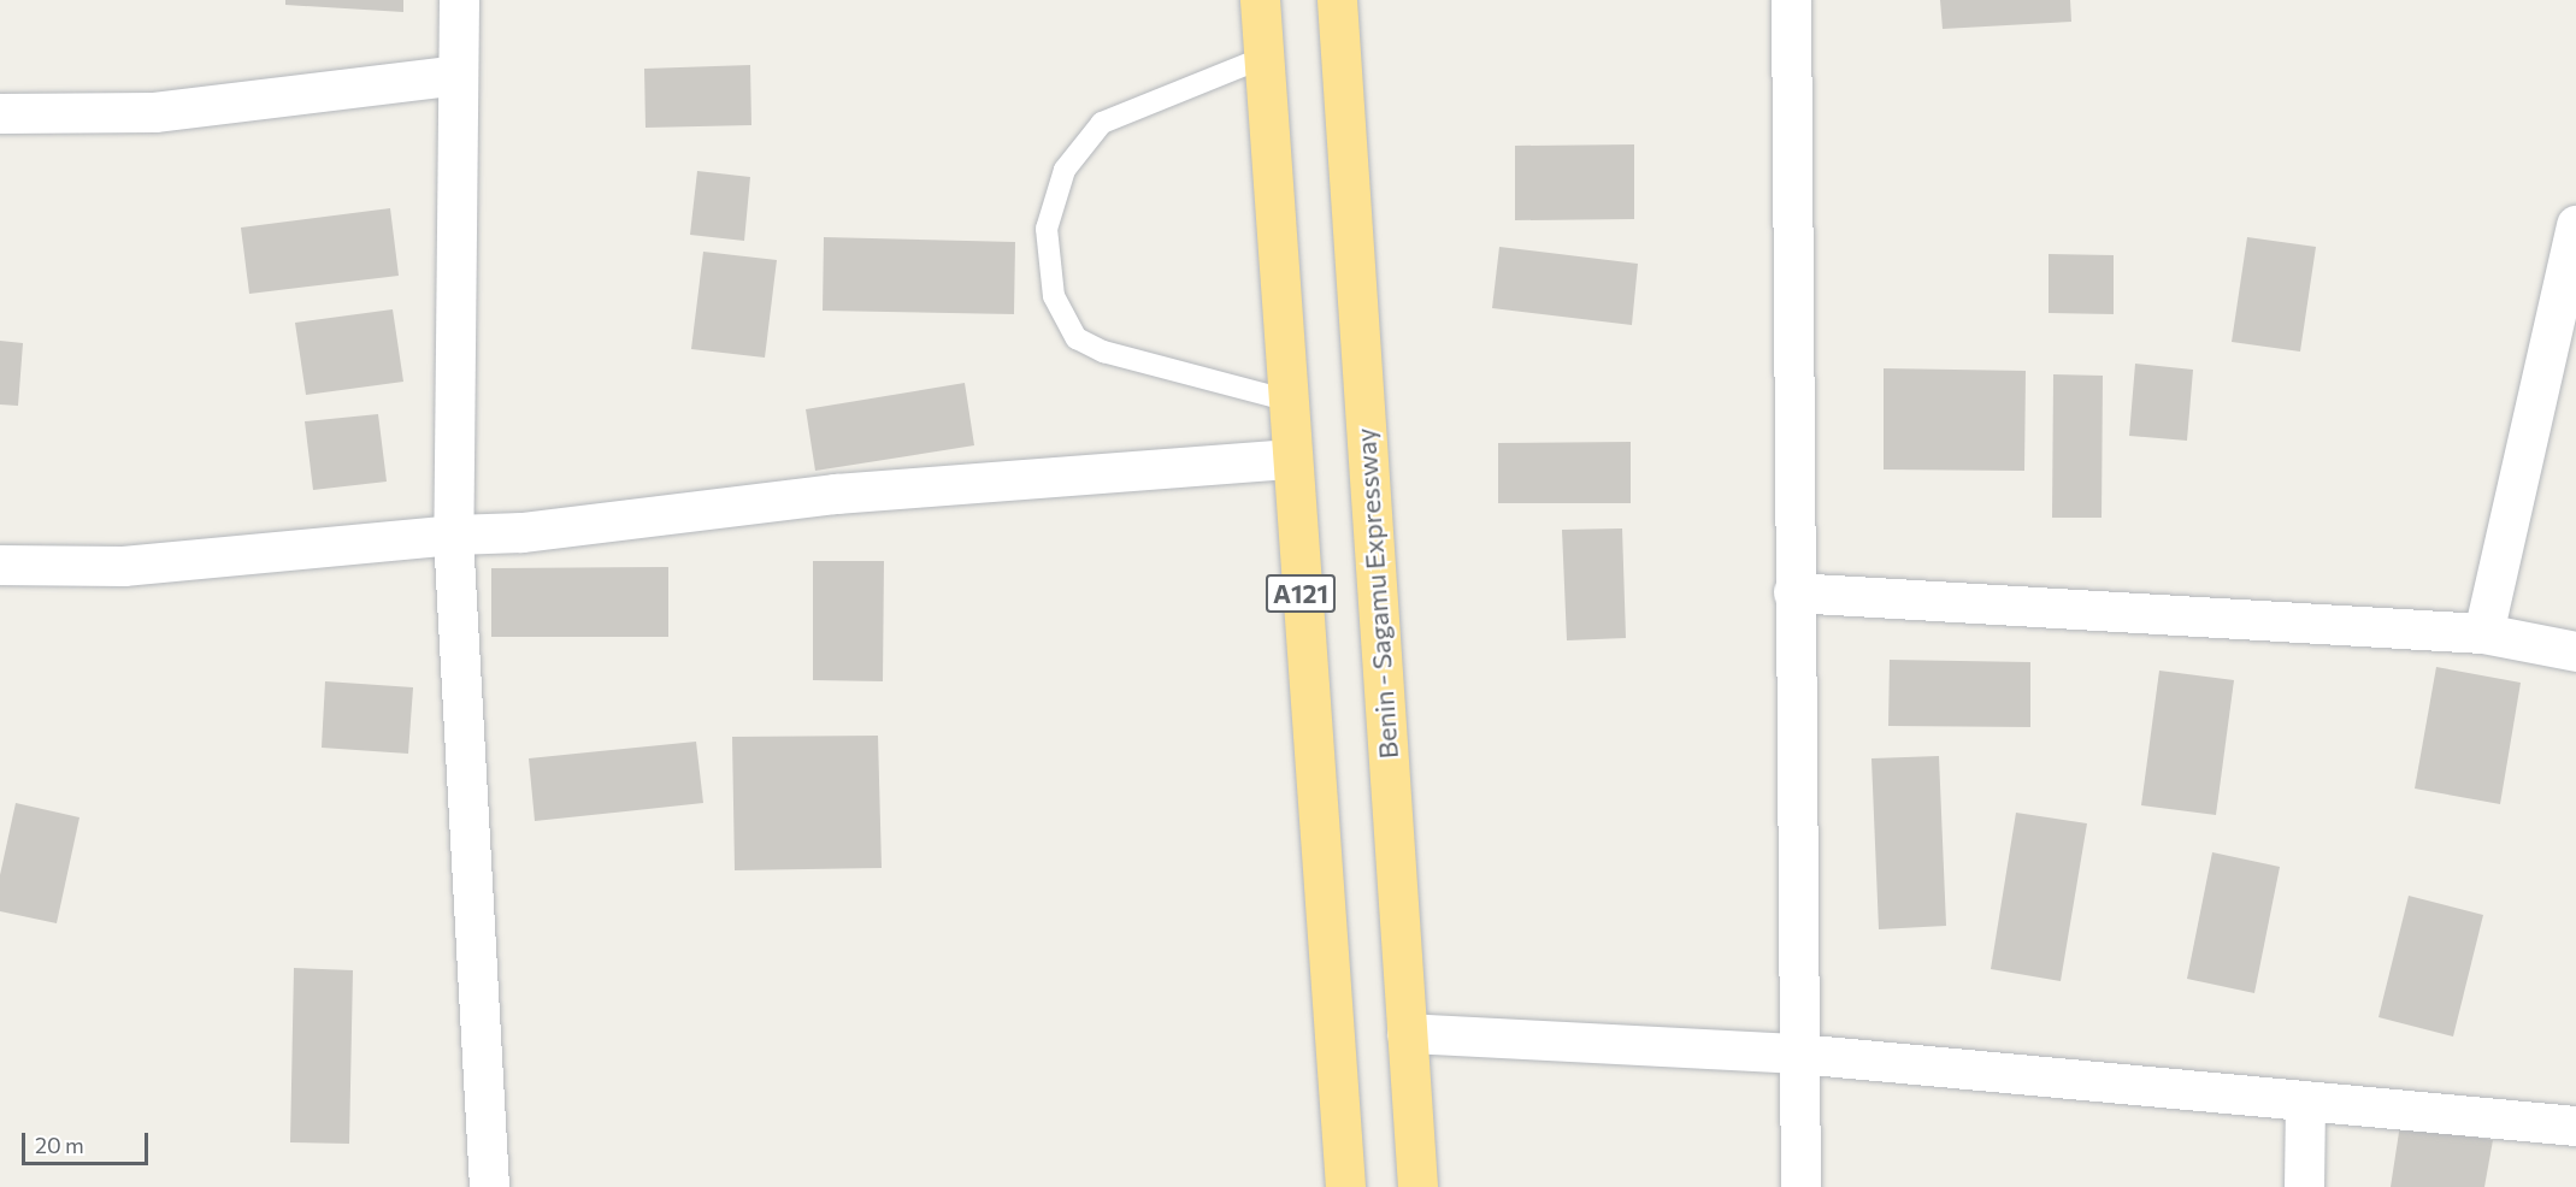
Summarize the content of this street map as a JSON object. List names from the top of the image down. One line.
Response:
{"streets":{"highway":["A121","Benin - Sagamu Expressway"]},"scale_bar":"20 m"}
